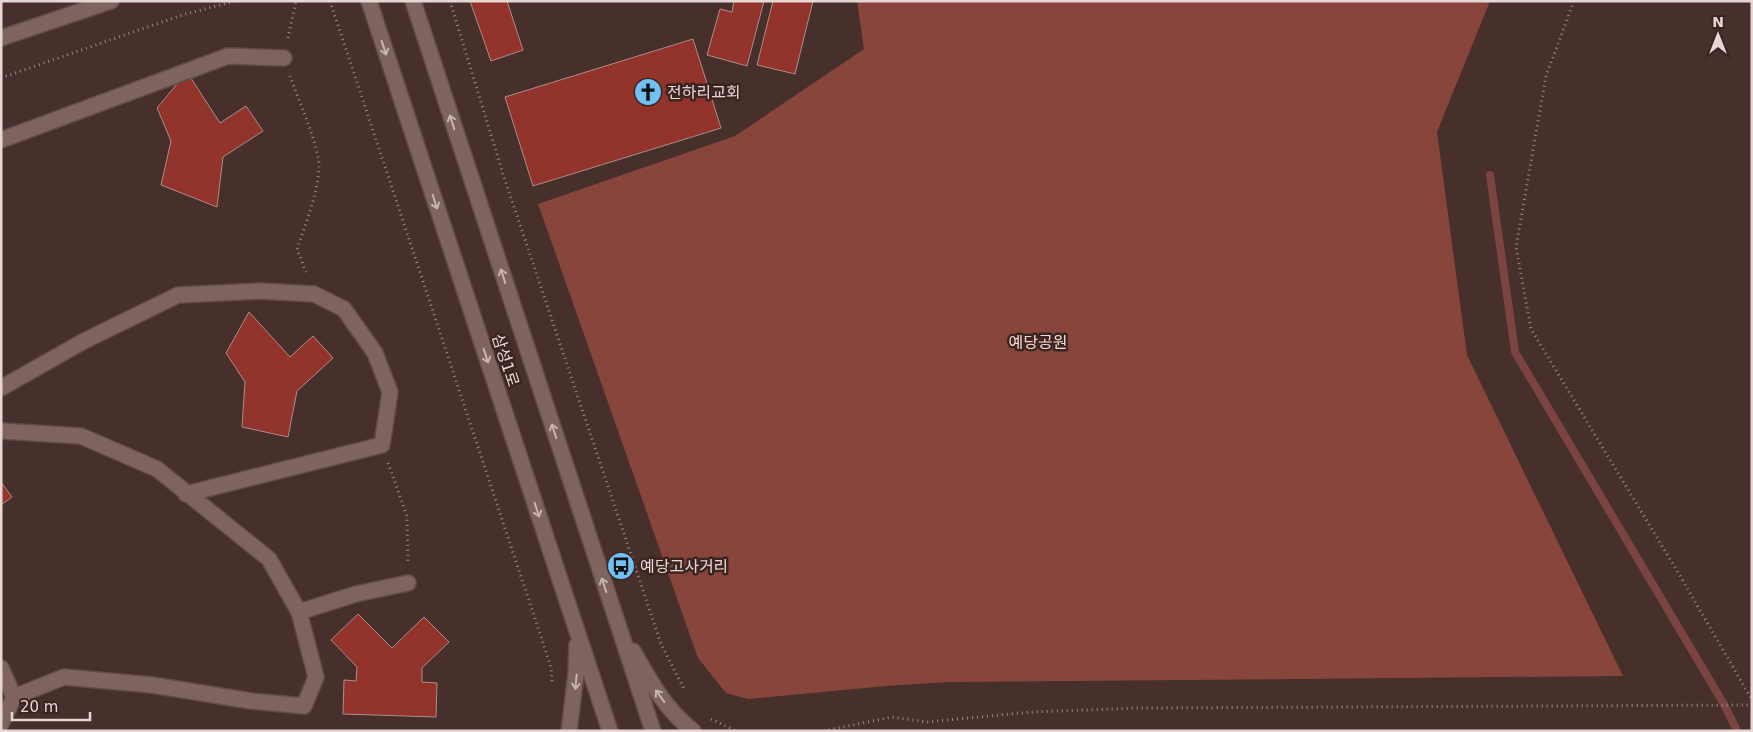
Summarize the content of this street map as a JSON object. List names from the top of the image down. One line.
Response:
{"streets":{"street":["삼성1로"]},"parks":["예당공원"],"places":{"church":["전하리교회"],"bus stop":["예당고사거리"]},"scale_bar":"20 m","north":"top"}
